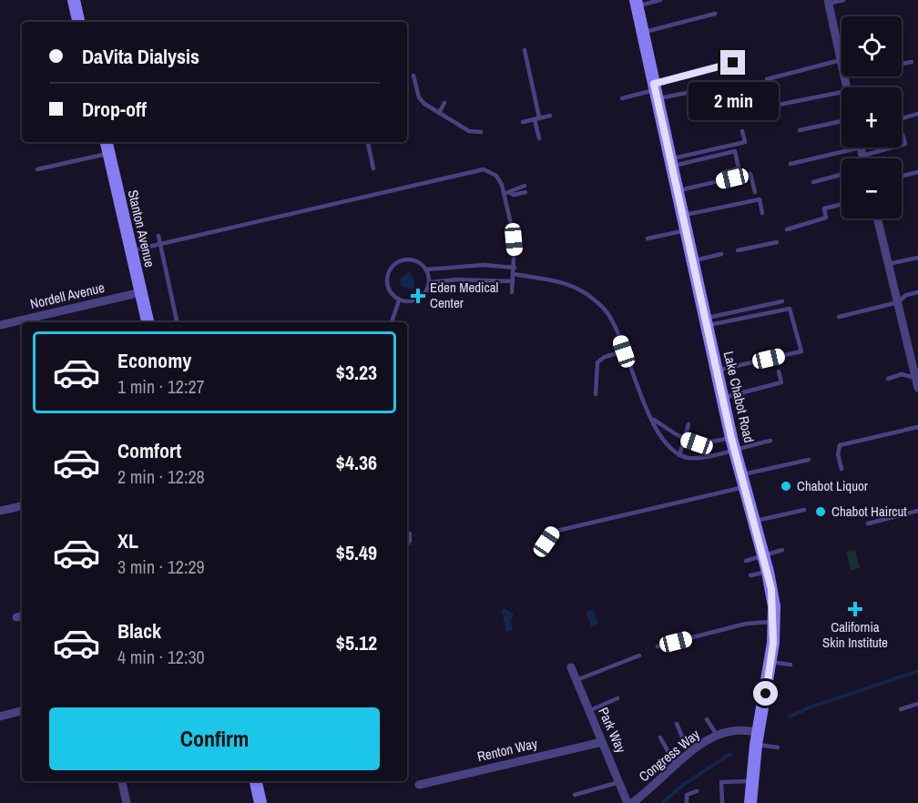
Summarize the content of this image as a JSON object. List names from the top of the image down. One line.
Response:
{"streets":{"main road":["Stanton Avenue","Lake Chabot Road"],"street":["Nordell Avenue","Park Way","Renton Way","Congress Way"]},"crossings":[["Stanton Avenue","Nordell Avenue"],["Lake Chabot Road","Congress Way"],["Park Way","Renton Way"]],"places":{"health":["Eden Medical Center","California Skin Institute"],"other":["Chabot Liquor","Chabot Haircut"]},"page":{"map_buttons":["+","−"],"banner":["DaVita Dialysis","Drop-off"],"bubble":"2 min","list":[{"name":"Economy","note":"1 min · 12:27","value":"$3.23"},{"name":"Comfort","note":"2 min · 12:28","value":"$4.36"},{"name":"XL","note":"3 min · 12:29","value":"$5.49"},{"name":"Black","note":"4 min · 12:30","value":"$5.12"}],"buttons":"Confirm"}}
